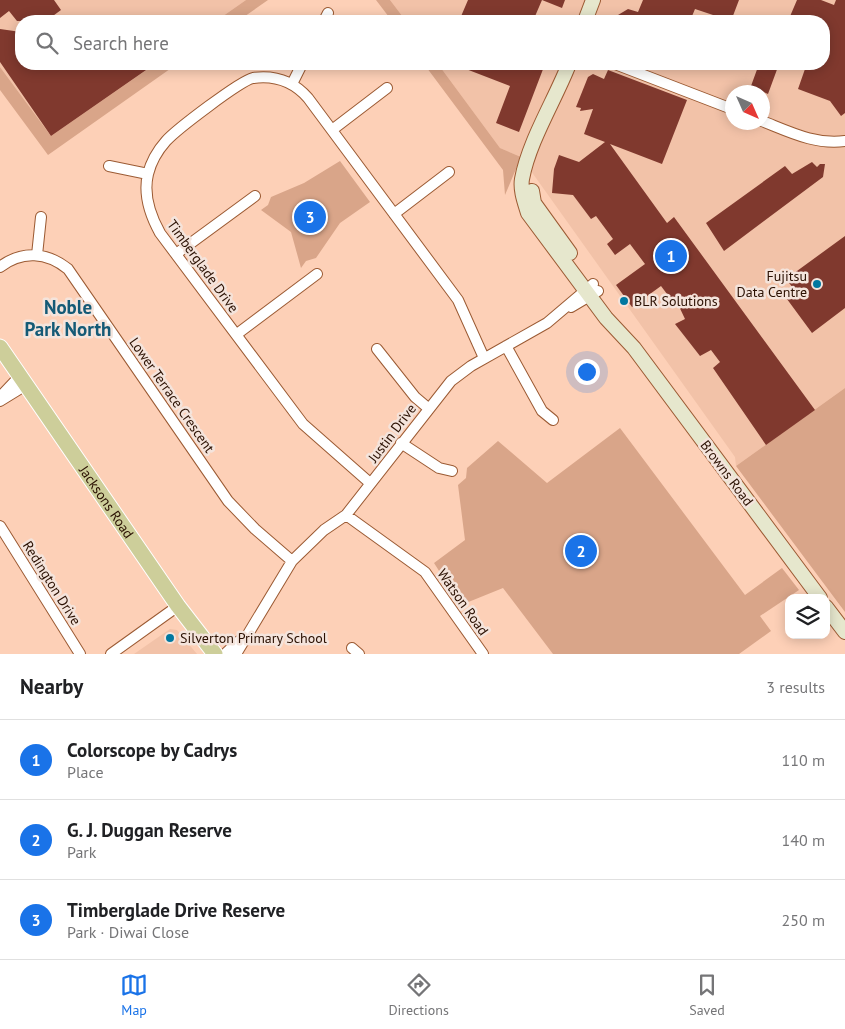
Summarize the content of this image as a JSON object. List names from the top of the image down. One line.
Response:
{"streets":{"main road":["Jacksons Road"],"street":["Timberglade Drive","Lower Terrace Crescent","Justin Drive","Browns Road","Redington Drive","Watson Road"]},"crossings":[["Timberglade Drive","Justin Drive"],["Lower Terrace Crescent","Justin Drive"],["Justin Drive","Browns Road"],["Justin Drive","Watson Road"]],"districts":["Noble Park North"],"places":["Fujitsu Data Centre","BLR Solutions","Silverton Primary School"],"north":"bottom right","page":{"search":"Search here","pins":["3","1","2"],"heading":["Nearby","3 results"],"list":[{"mark":"1","name":"Colorscope by Cadrys","note":"Place","value":"110 m"},{"mark":"2","name":"G. J. Duggan Reserve","note":"Park","value":"140 m"},{"mark":"3","name":"Timberglade Drive Reserve","note":"Park · Diwai Close","value":"250 m"}],"nav":["Map","Directions","Saved"]}}
